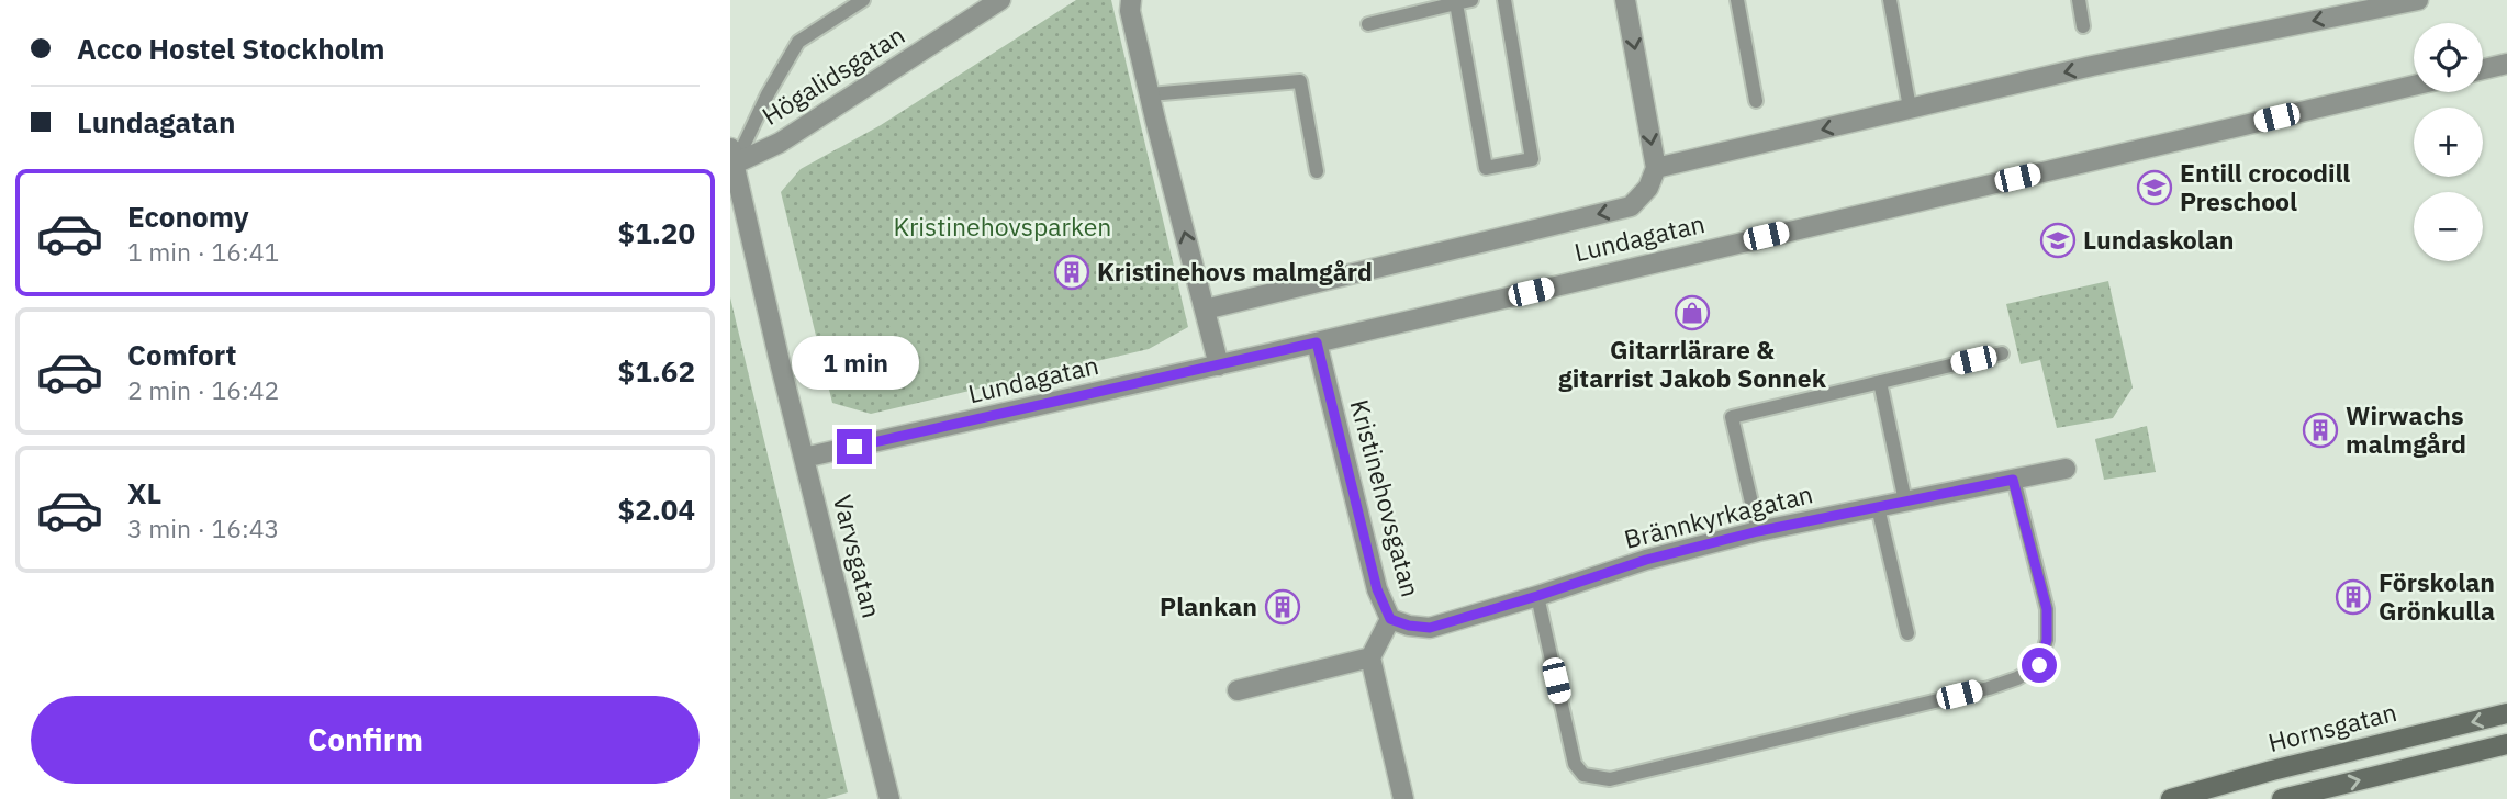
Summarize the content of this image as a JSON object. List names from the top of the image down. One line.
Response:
{"streets":{"main road":["Hornsgatan"],"street":["Högalidsgatan","Lundagatan","Kristinehovsgatan","Brännkyrkagatan","Varvsgatan"]},"crossings":[["Högalidsgatan","Varvsgatan"],["Lundagatan","Kristinehovsgatan"],["Lundagatan","Varvsgatan"],["Kristinehovsgatan","Brännkyrkagatan"]],"parks":["Kristinehovsparken"],"places":{"school or university":["Entill crocodill Preschool","Lundaskolan"],"building":["Kristinehovs malmgård","Wirwachs malmgård","Förskolan Grönkulla","Plankan"],"shop":["Gitarrlärare & gitarrist Jakob Sonnek"]},"page":{"banner":["Acco Hostel Stockholm","Lundagatan"],"map_buttons":["+","−"],"list":[{"name":"Economy","note":"1 min · 16:41","value":"$1.20"},{"name":"Comfort","note":"2 min · 16:42","value":"$1.62"},{"name":"XL","note":"3 min · 16:43","value":"$2.04"}],"bubble":"1 min","buttons":"Confirm"}}
